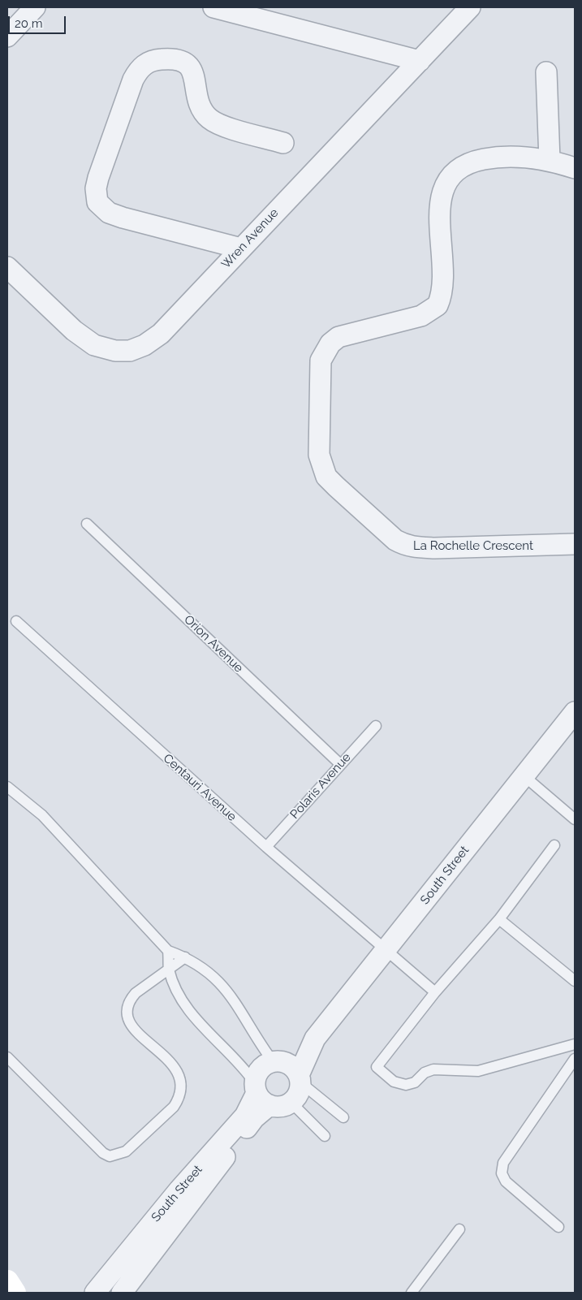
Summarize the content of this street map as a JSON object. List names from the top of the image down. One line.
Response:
{"streets":{"street":["Wren Avenue","La Rochelle Crescent","South Street"],"lane":["Orion Avenue","Polaris Avenue","Centauri Avenue"]},"crossings":[["Orion Avenue","Polaris Avenue"],["Polaris Avenue","Centauri Avenue"],["Centauri Avenue","South Street"]],"scale_bar":"20 m"}
